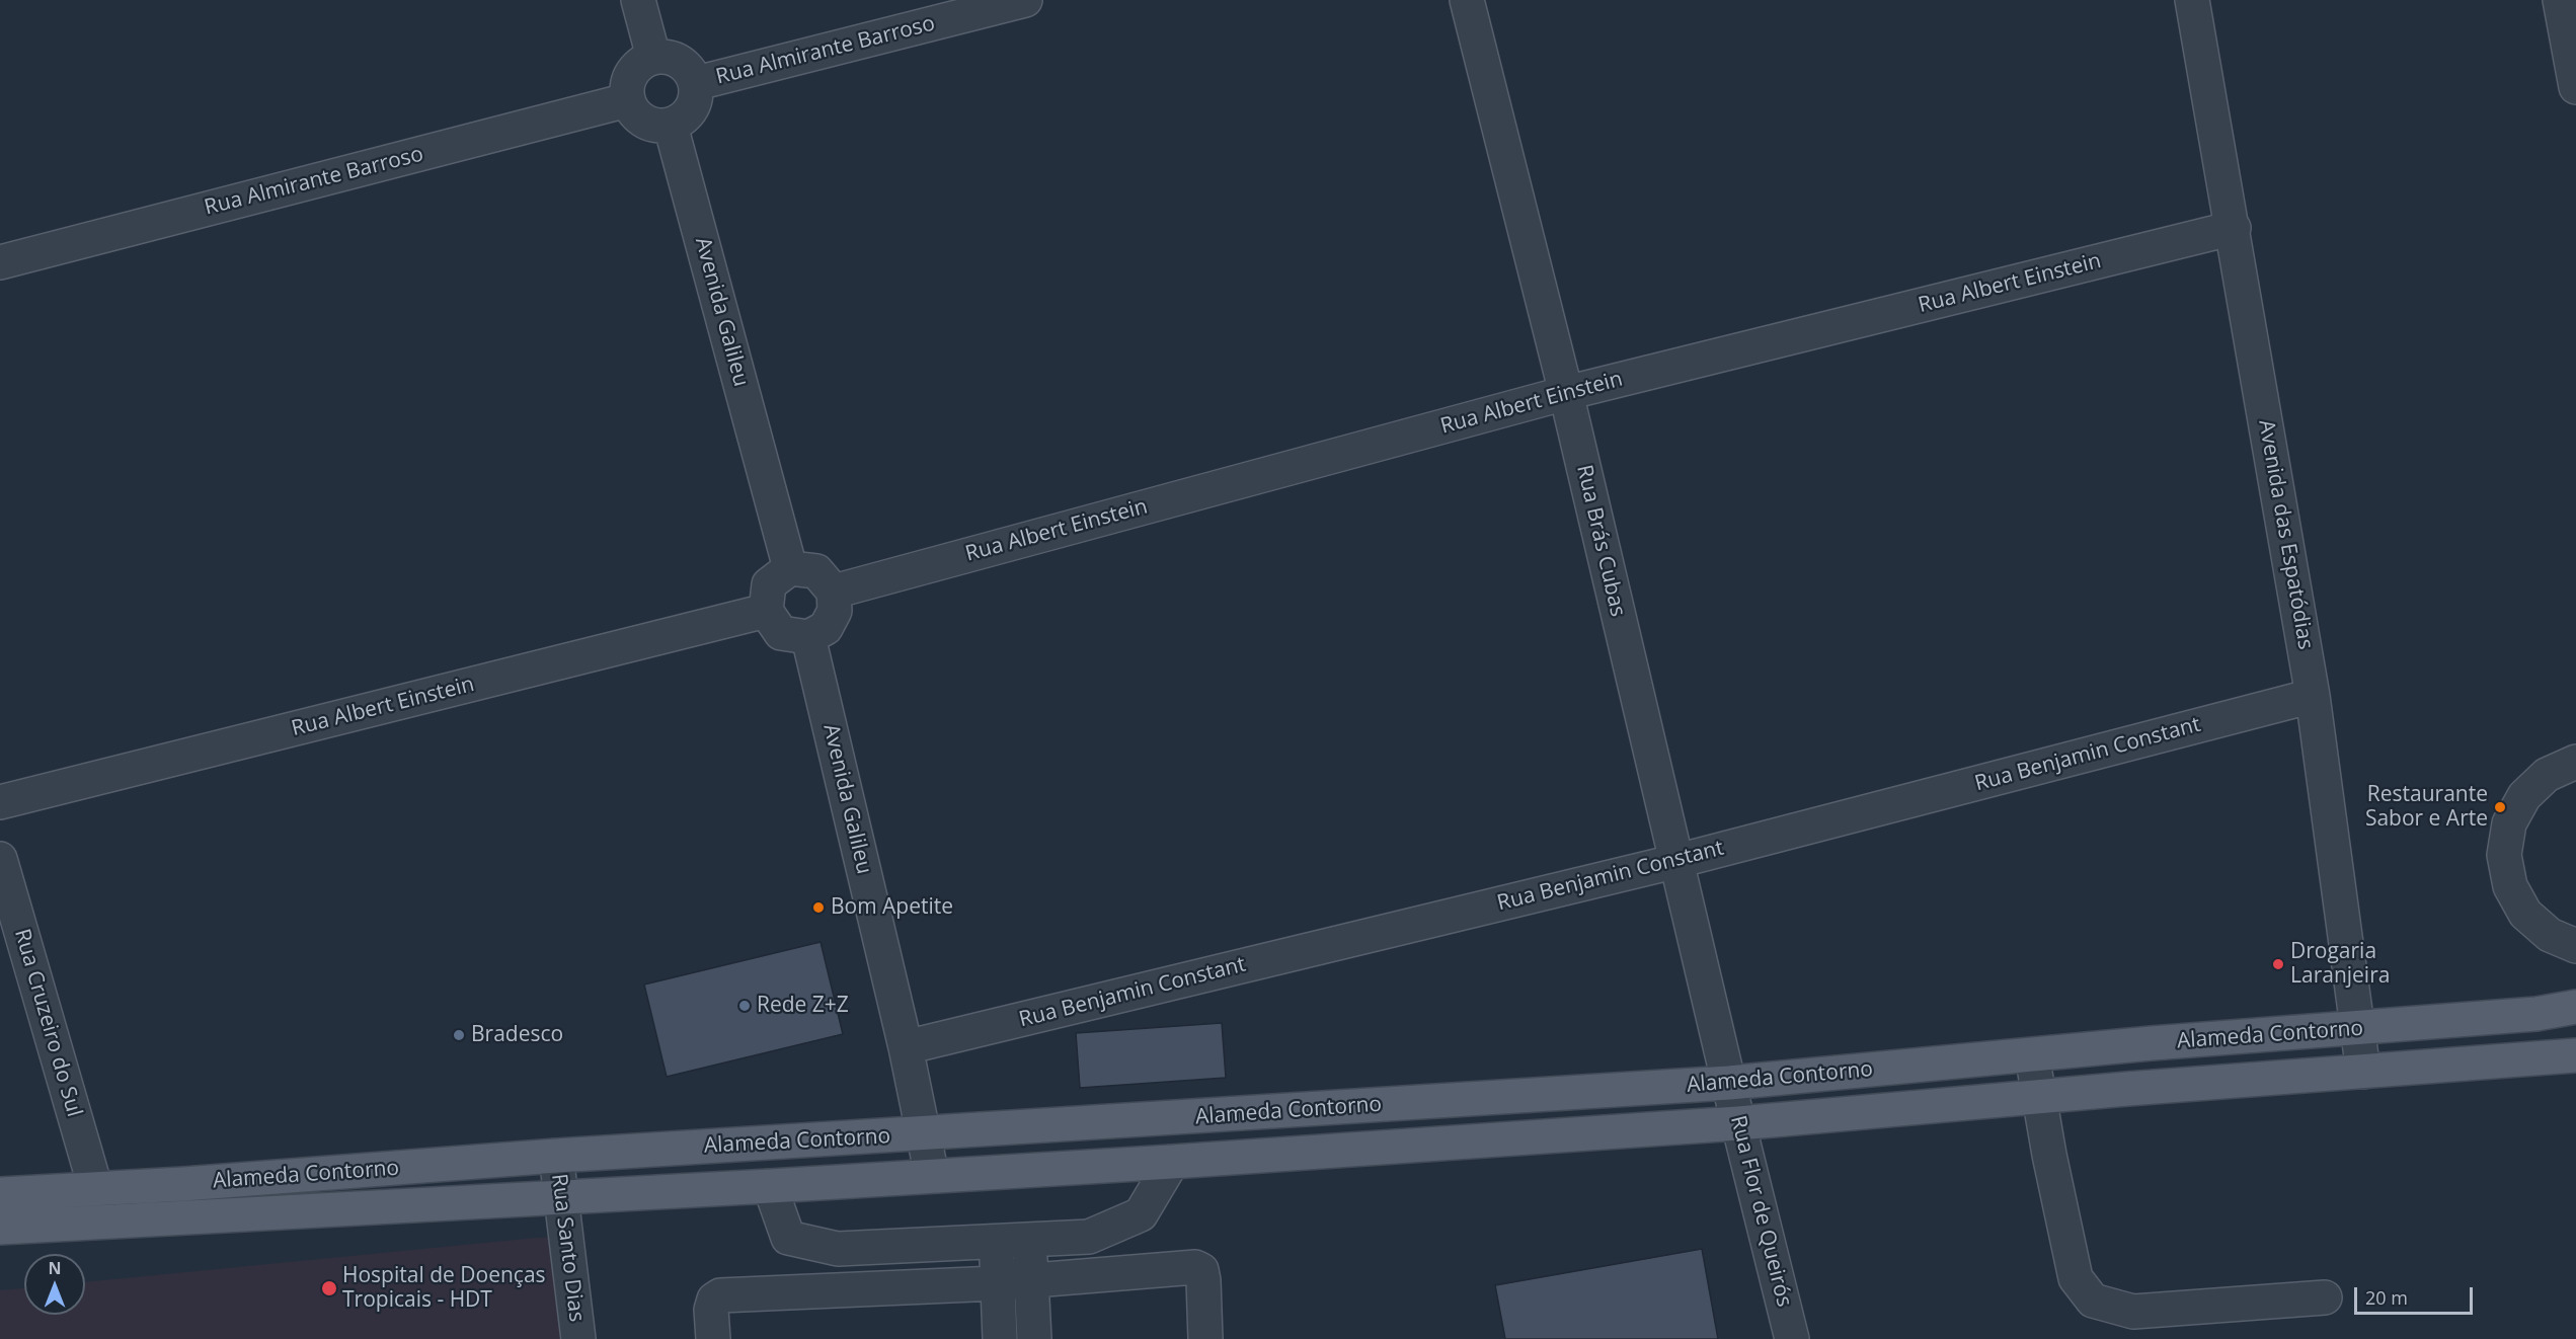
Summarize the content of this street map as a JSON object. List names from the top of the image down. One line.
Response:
{"streets":{"main road":["Alameda Contorno"],"street":["Rua Almirante Barroso","Rua Albert Einstein","Avenida Galileu","Avenida das Espatódias","Rua Brás Cubas","Rua Benjamin Constant","Rua Cruzeiro do Sul","Rua Flor de Queirós","Rua Santo Dias"]},"crossings":[["Rua Almirante Barroso","Avenida Galileu"],["Rua Albert Einstein","Avenida Galileu"],["Rua Albert Einstein","Avenida das Espatódias"],["Rua Albert Einstein","Rua Brás Cubas"],["Avenida Galileu","Rua Benjamin Constant"],["Avenida Galileu","Alameda Contorno"],["Avenida das Espatódias","Rua Benjamin Constant"],["Avenida das Espatódias","Alameda Contorno"],["Rua Brás Cubas","Rua Benjamin Constant"],["Rua Brás Cubas","Alameda Contorno"],["Rua Brás Cubas","Rua Flor de Queirós"],["Rua Cruzeiro do Sul","Alameda Contorno"],["Alameda Contorno","Rua Flor de Queirós"],["Alameda Contorno","Rua Santo Dias"]],"places":["Restaurante Sabor e Arte","Bom Apetite","Drogaria Laranjeira","Rede Z+Z","Bradesco","Hospital de Doenças Tropicais - HDT"],"scale_bar":"20 m","north":"top"}
